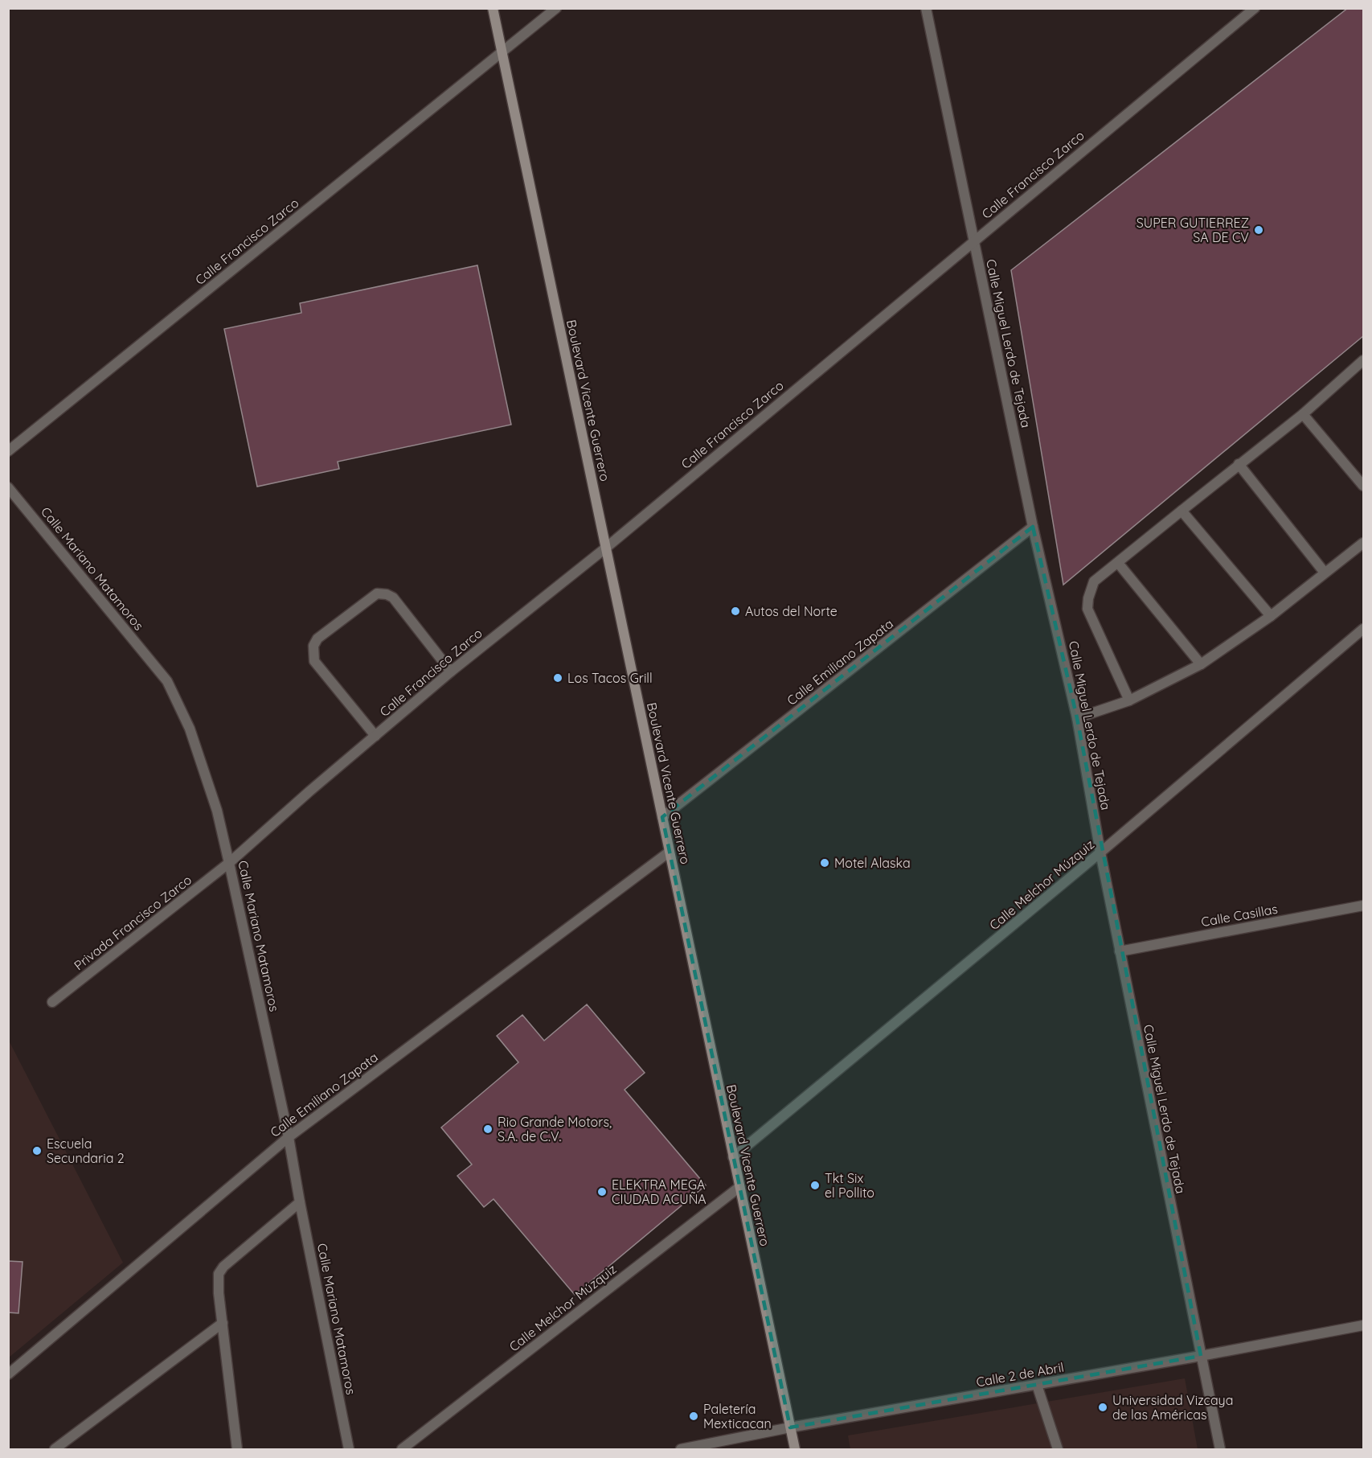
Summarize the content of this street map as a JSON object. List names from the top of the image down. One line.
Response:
{"streets":{"main road":["Boulevard Vicente Guerrero"],"street":["Calle Francisco Zarco","Calle Miguel Lerdo de Tejada","Calle Mariano Matamoros","Calle Emiliano Zapata","Calle Melchor Múzquiz","Calle Casillas","Privada Francisco Zarco","Calle 2 de Abril"]},"crossings":[["Calle Francisco Zarco","Calle Miguel Lerdo de Tejada"],["Calle Francisco Zarco","Boulevard Vicente Guerrero"],["Calle Francisco Zarco","Calle Mariano Matamoros"],["Calle Francisco Zarco","Privada Francisco Zarco"],["Calle Miguel Lerdo de Tejada","Calle Emiliano Zapata"],["Calle Miguel Lerdo de Tejada","Calle Melchor Múzquiz"],["Calle Miguel Lerdo de Tejada","Calle Casillas"],["Calle Miguel Lerdo de Tejada","Calle 2 de Abril"],["Boulevard Vicente Guerrero","Calle Emiliano Zapata"],["Boulevard Vicente Guerrero","Calle Melchor Múzquiz"],["Boulevard Vicente Guerrero","Calle 2 de Abril"],["Calle Mariano Matamoros","Calle Emiliano Zapata"],["Calle Mariano Matamoros","Privada Francisco Zarco"]],"places":["SUPER GUTIERREZ SA DE CV","Autos del Norte","Los Tacos Grill","Motel Alaska","Rio Grande Motors, S.A. de C.V.","Escuela Secundaria 2","Tkt Six el Pollito","ELEKTRA MEGA CIUDAD ACUÑA","Universidad Vizcaya de las Américas","Paletería Mexticacan"]}
